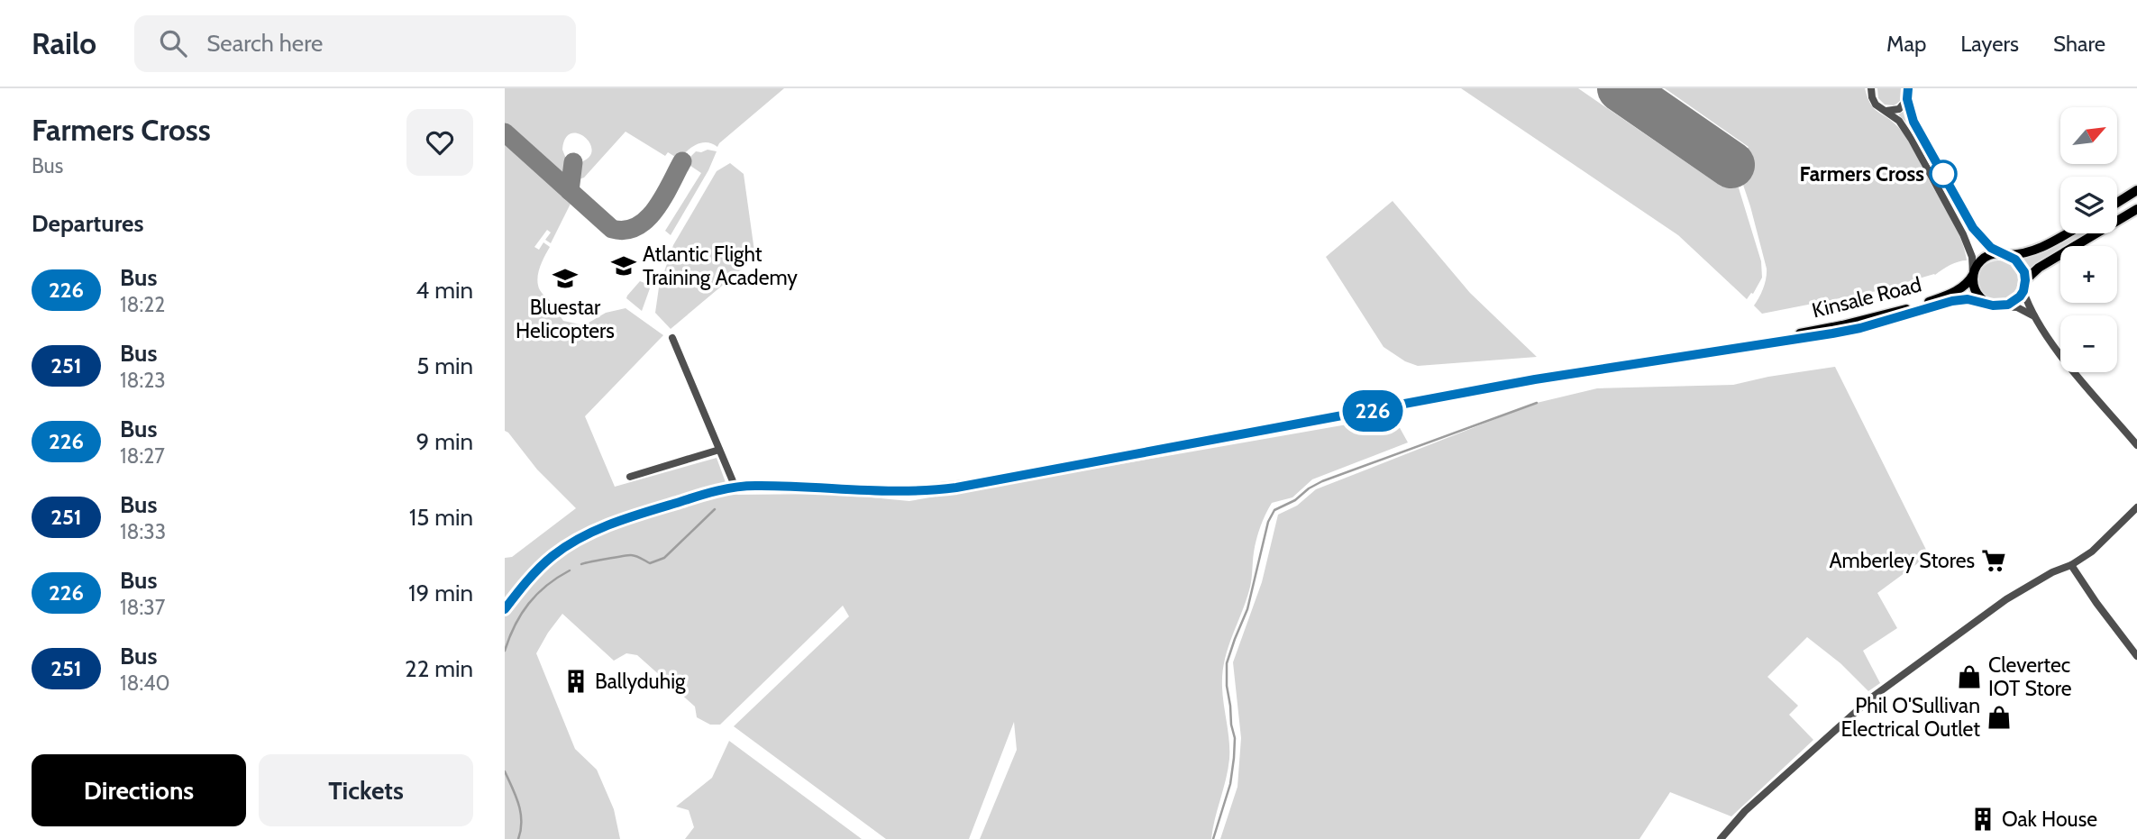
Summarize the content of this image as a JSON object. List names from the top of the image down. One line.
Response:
{"streets":{"main road":["Kinsale Road"]},"places":{"other":["Farmers Cross"],"school or university":["Atlantic Flight Training Academy","Bluestar Helicopters"],"supermarket":["Amberley Stores"],"shop":["Clevertec IOT Store","Phil O'Sullivan Electrical Outlet"],"building":["Ballyduhig","Oak House"]},"lines":["bus line 226"],"north":"top right","page":{"header":"Railo","search":"Search here","nav":["Map","Layers","Share"],"heading":[["Farmers Cross","Bus"],"Departures"],"on_map":"226","map_buttons":["+","−"],"list":[{"mark":"226","name":"Bus","note":"18:22","value":"4 min"},{"mark":"251","name":"Bus","note":"18:23","value":"5 min"},{"mark":"226","name":"Bus","note":"18:27","value":"9 min"},{"mark":"251","name":"Bus","note":"18:33","value":"15 min"},{"mark":"226","name":"Bus","note":"18:37","value":"19 min"},{"mark":"251","name":"Bus","note":"18:40","value":"22 min"}],"buttons":["Directions","Tickets"]}}
